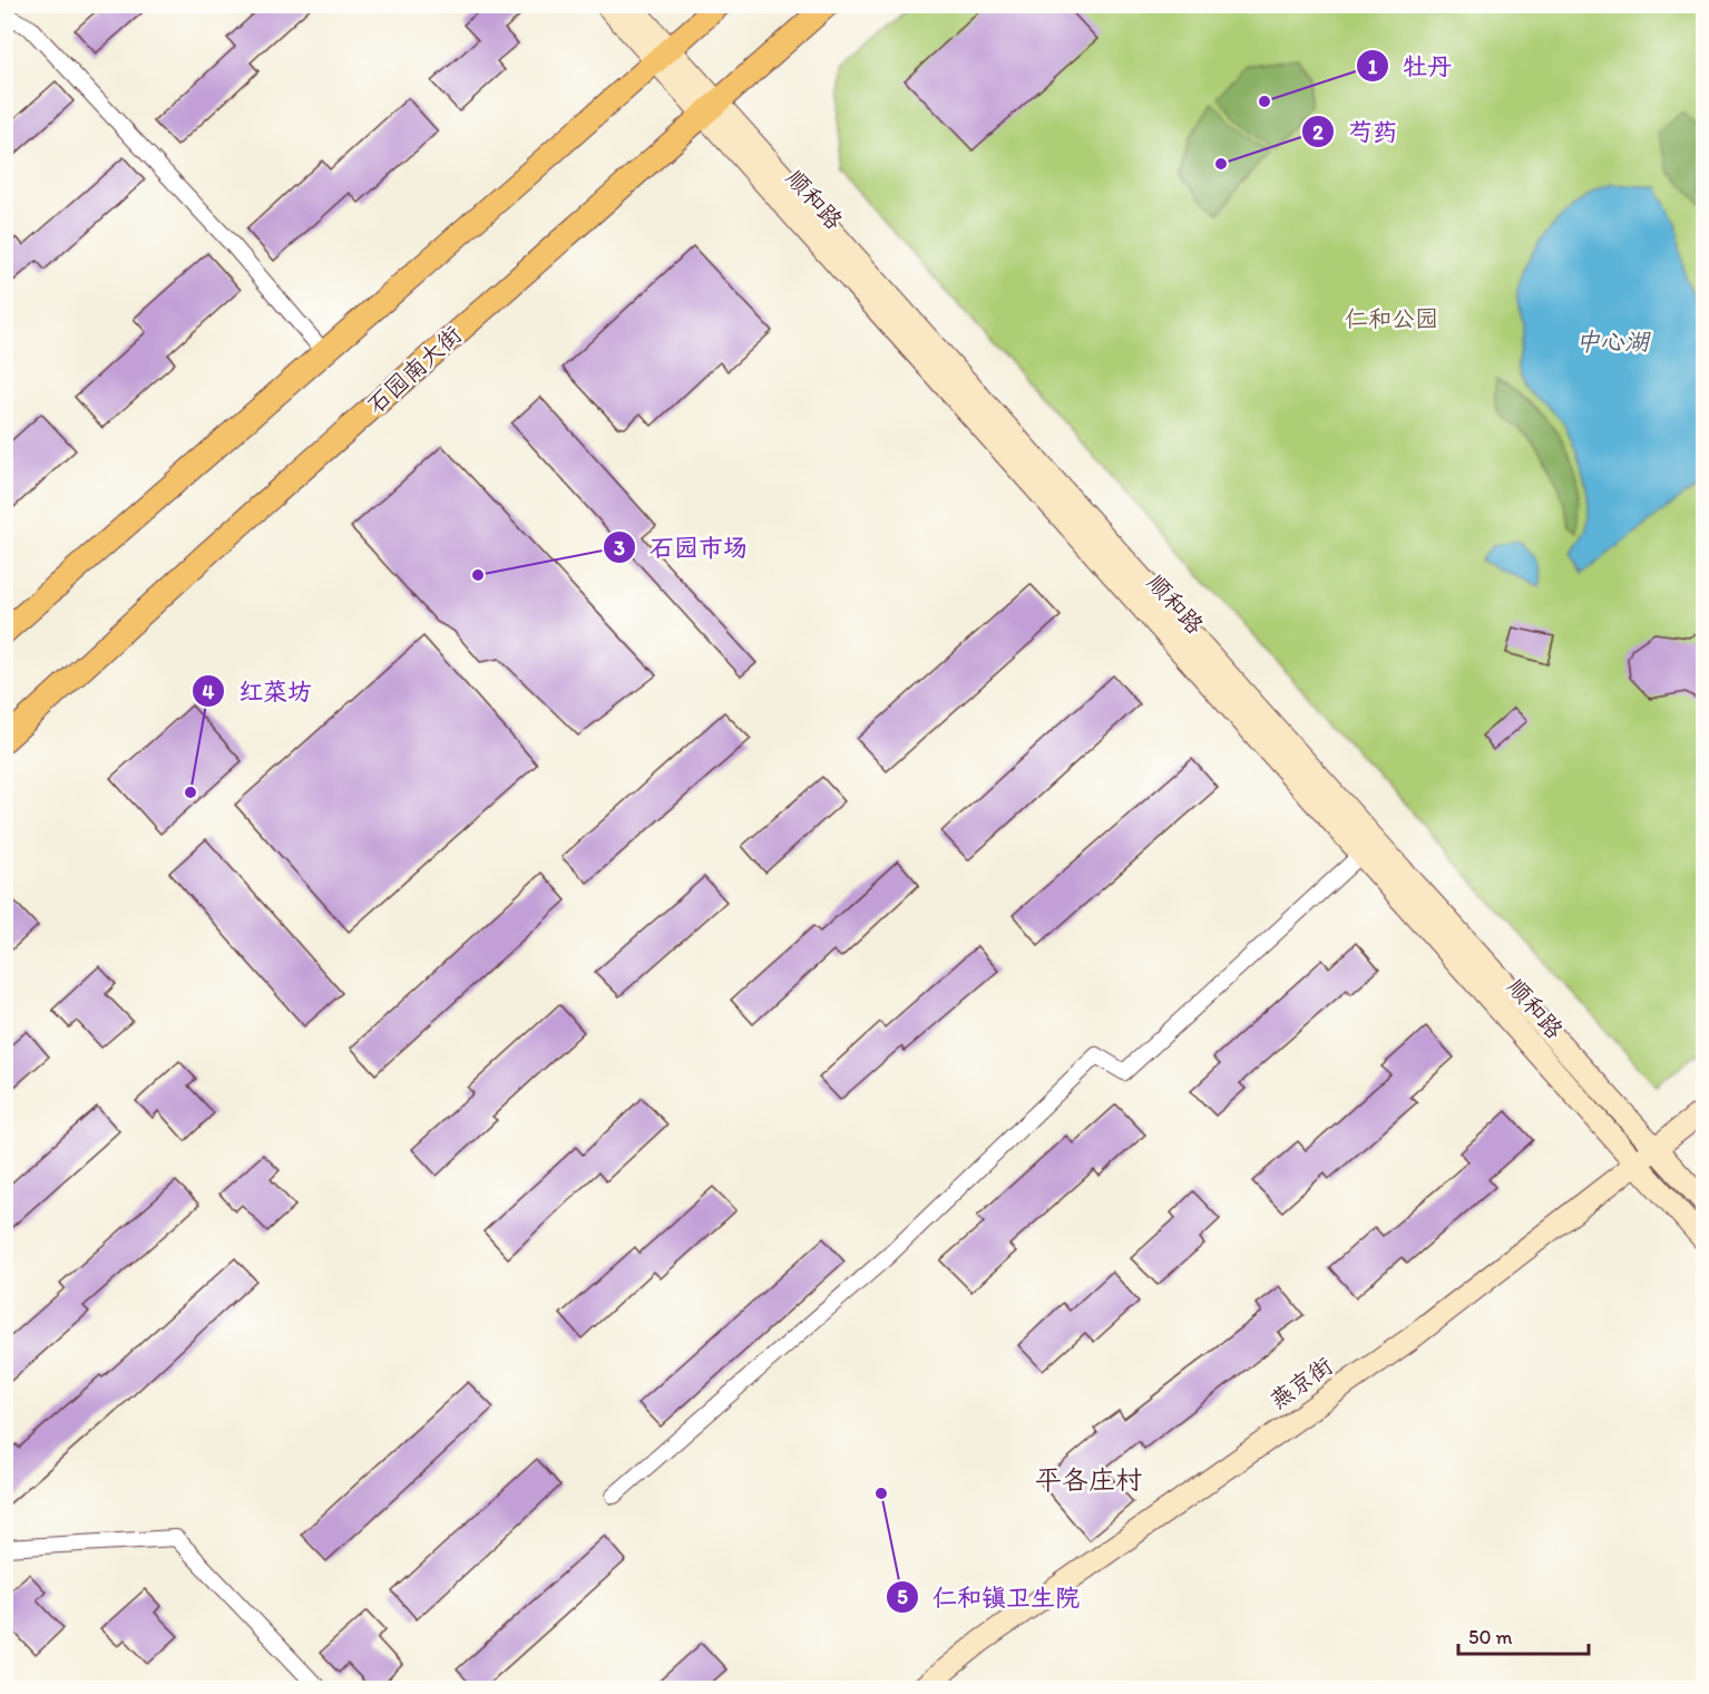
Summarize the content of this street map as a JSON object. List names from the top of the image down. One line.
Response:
{"streets":{"main road":["顺和路","石园南大街","燕京街"]},"crossings":[["顺和路","石园南大街"],["顺和路","燕京街"]],"districts":["平各庄村"],"water":["中心湖"],"parks":["仁和公园"],"places":["牡丹","芍药","石园市场","红菜坊","仁和镇卫生院"],"scale_bar":"50 m"}
